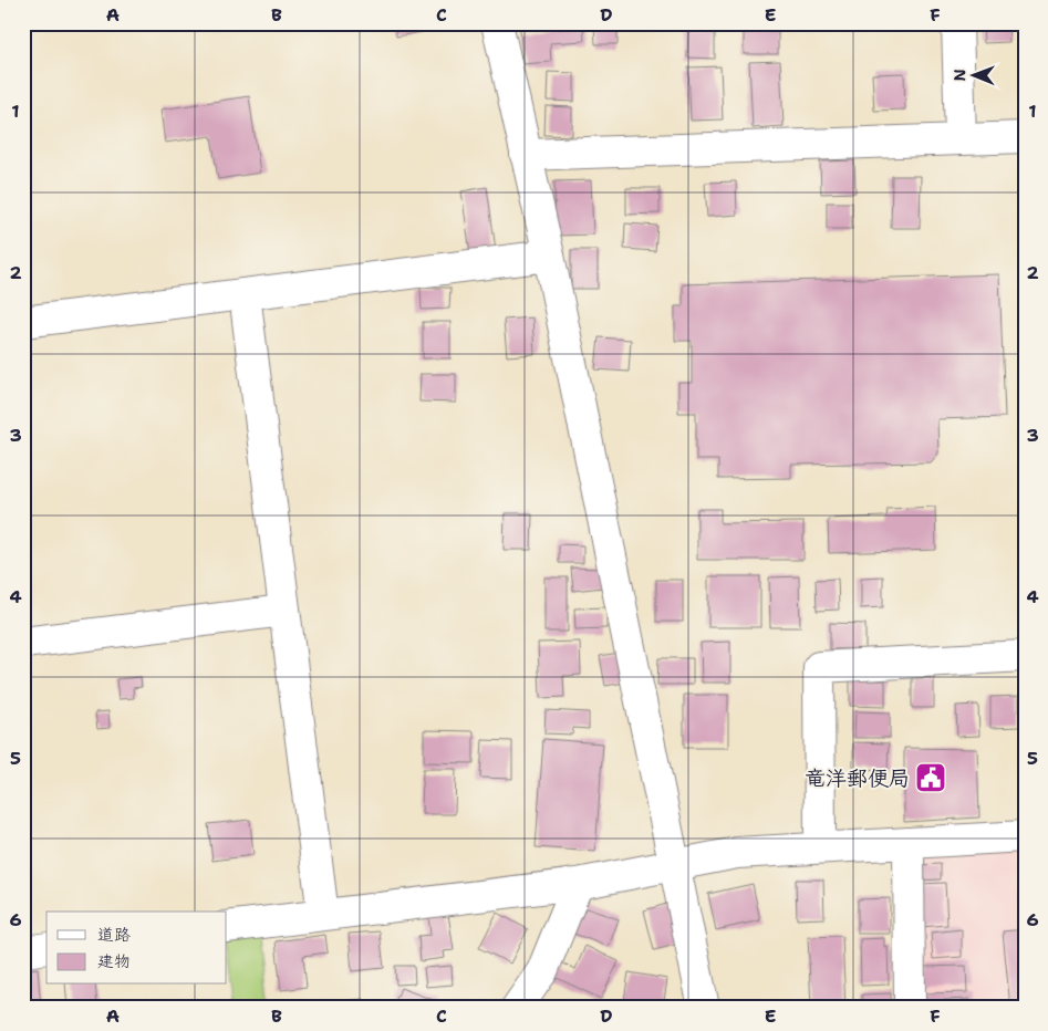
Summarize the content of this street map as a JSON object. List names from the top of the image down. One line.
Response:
{"places":{"public building":["竜洋郵便局"]},"legend":["道路","建物"],"north":"left","grid":{"columns":["A","B","C","D","E","F"],"rows":["1","2","3","4","5","6"]}}
